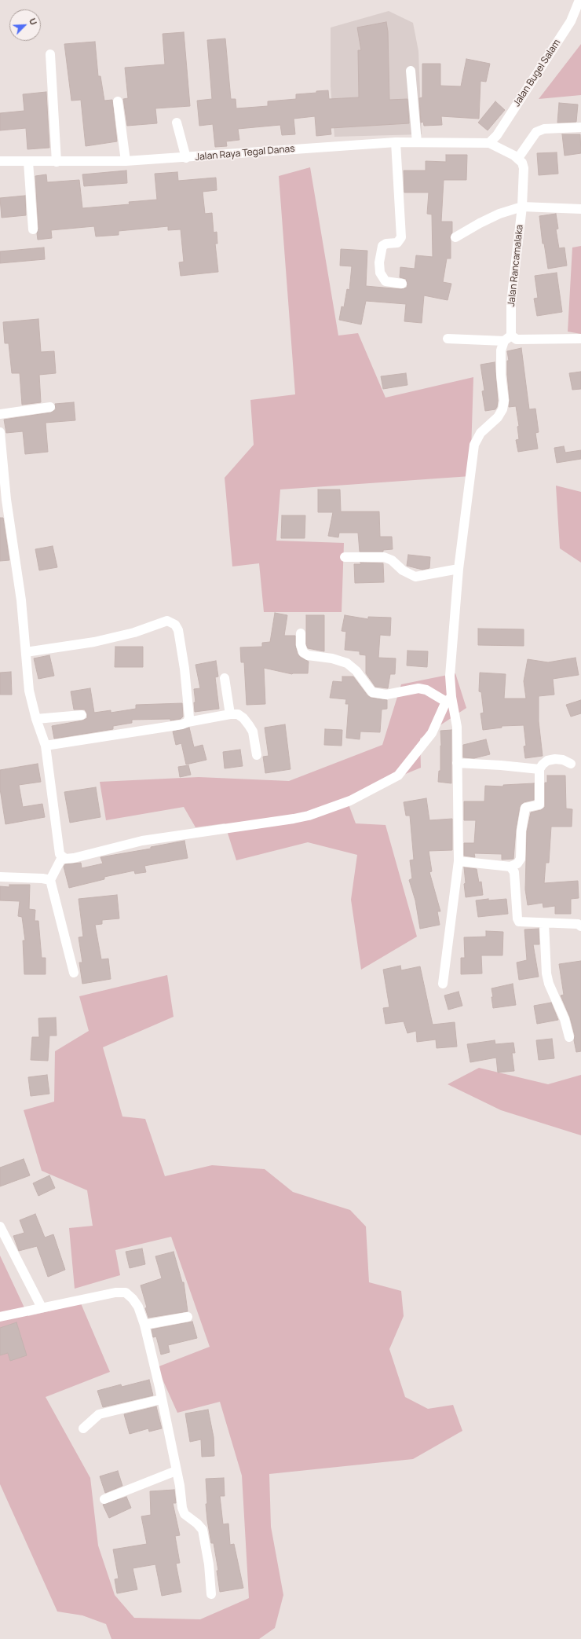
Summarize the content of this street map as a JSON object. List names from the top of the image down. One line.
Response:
{"streets":{"street":["Jalan Bugel Salam","Jalan Raya Tegal Danas","Jalan Rancamalaka"]},"crossings":[["Jalan Bugel Salam","Jalan Raya Tegal Danas"]],"north":"top right"}
